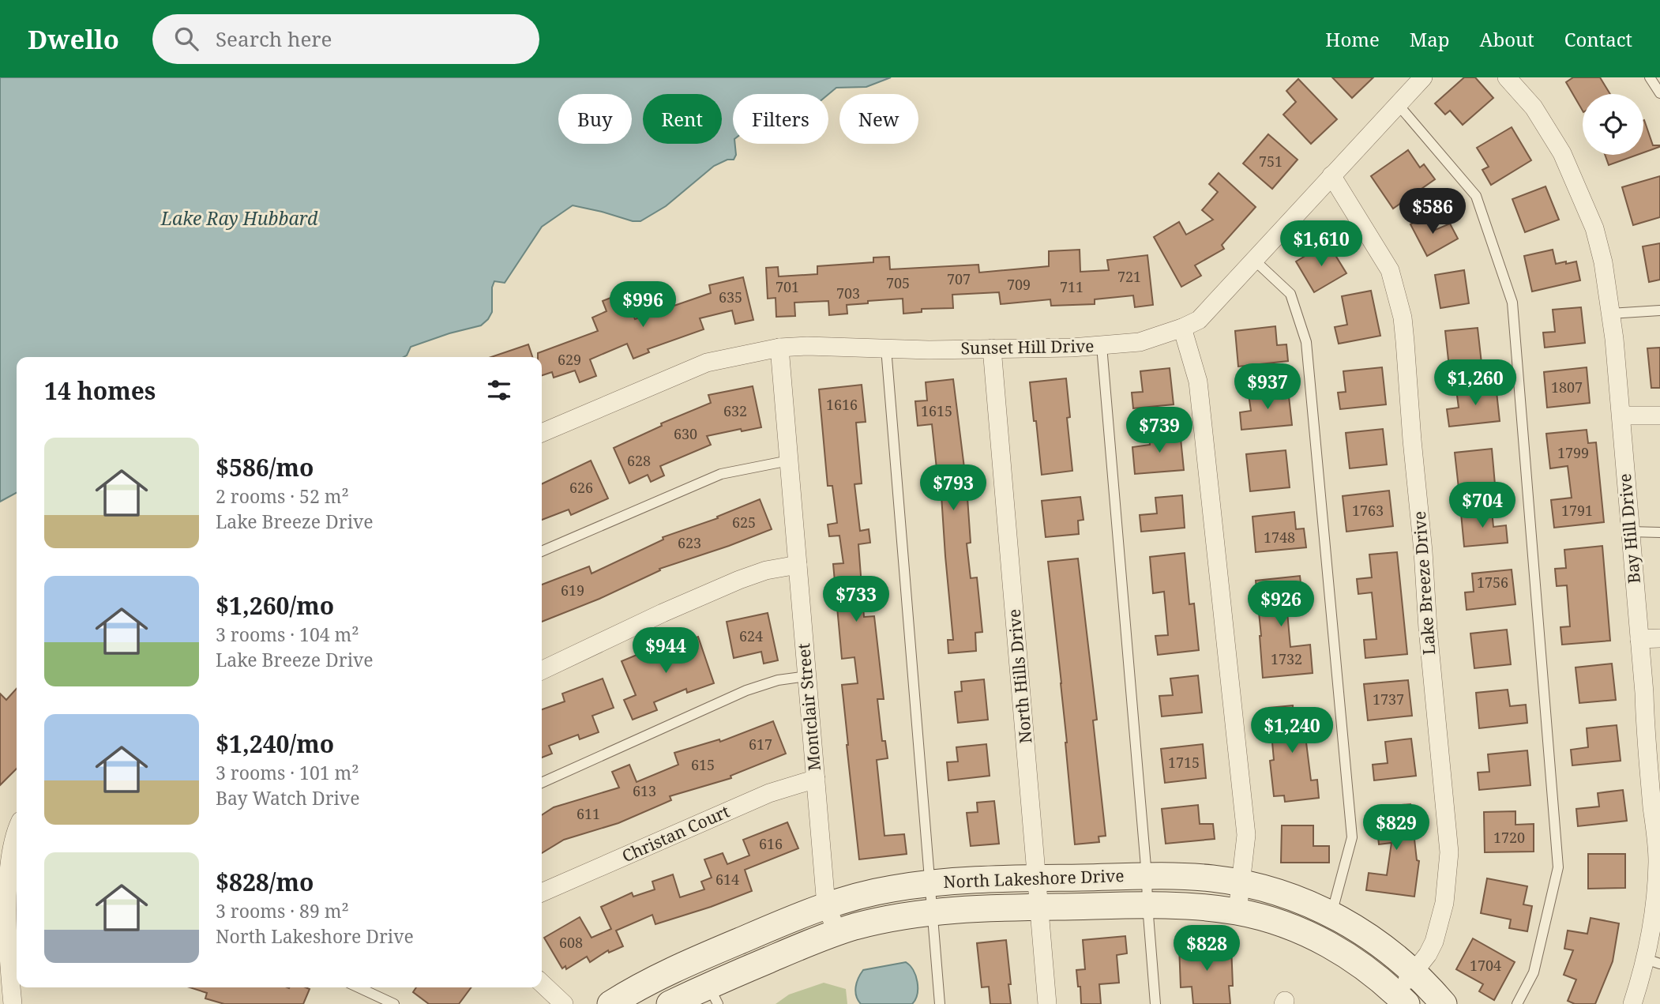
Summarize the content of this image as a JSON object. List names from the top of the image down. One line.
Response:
{"streets":{"main road":["North Lakeshore Drive"],"street":["Sunset Hill Drive","Bay Hill Drive","Lake Breeze Drive","North Hills Drive","Montclair Street","Christan Court"]},"crossings":[["Sunset Hill Drive","Lake Breeze Drive"],["Sunset Hill Drive","North Hills Drive"],["Sunset Hill Drive","Montclair Street"],["Lake Breeze Drive","North Lakeshore Drive"],["North Hills Drive","North Lakeshore Drive"],["Montclair Street","Christan Court"],["Montclair Street","North Lakeshore Drive"]],"water":["Lake Ray Hubbard"],"house_numbers":["751","721","707","705","709","701","711","703","635","629","1807","1616","632","1615","630","1799","628","626","1763","1791","625","1748","623","1756","619","624","1732","1737","617","1715","615","613","611","1720","616","614","608","1704"],"page":{"header":"Dwello","search":"Search here","nav":["Home","Map","About","Contact"],"chip":["Buy","Rent","Filters","New"],"price":["$586","$1,610","$996","$1,260","$937","$739","$793","$704","$733","$926","$944","$1,240","$829","$828"],"heading":"14 homes","list":[{"name":"$586/mo","note":"2 rooms · 52 m² · Lake Breeze Drive"},{"name":"$1,260/mo","note":"3 rooms · 104 m² · Lake Breeze Drive"},{"name":"$1,240/mo","note":"3 rooms · 101 m² · Bay Watch Drive"},{"name":"$828/mo","note":"3 rooms · 89 m² · North Lakeshore Drive"}]}}
